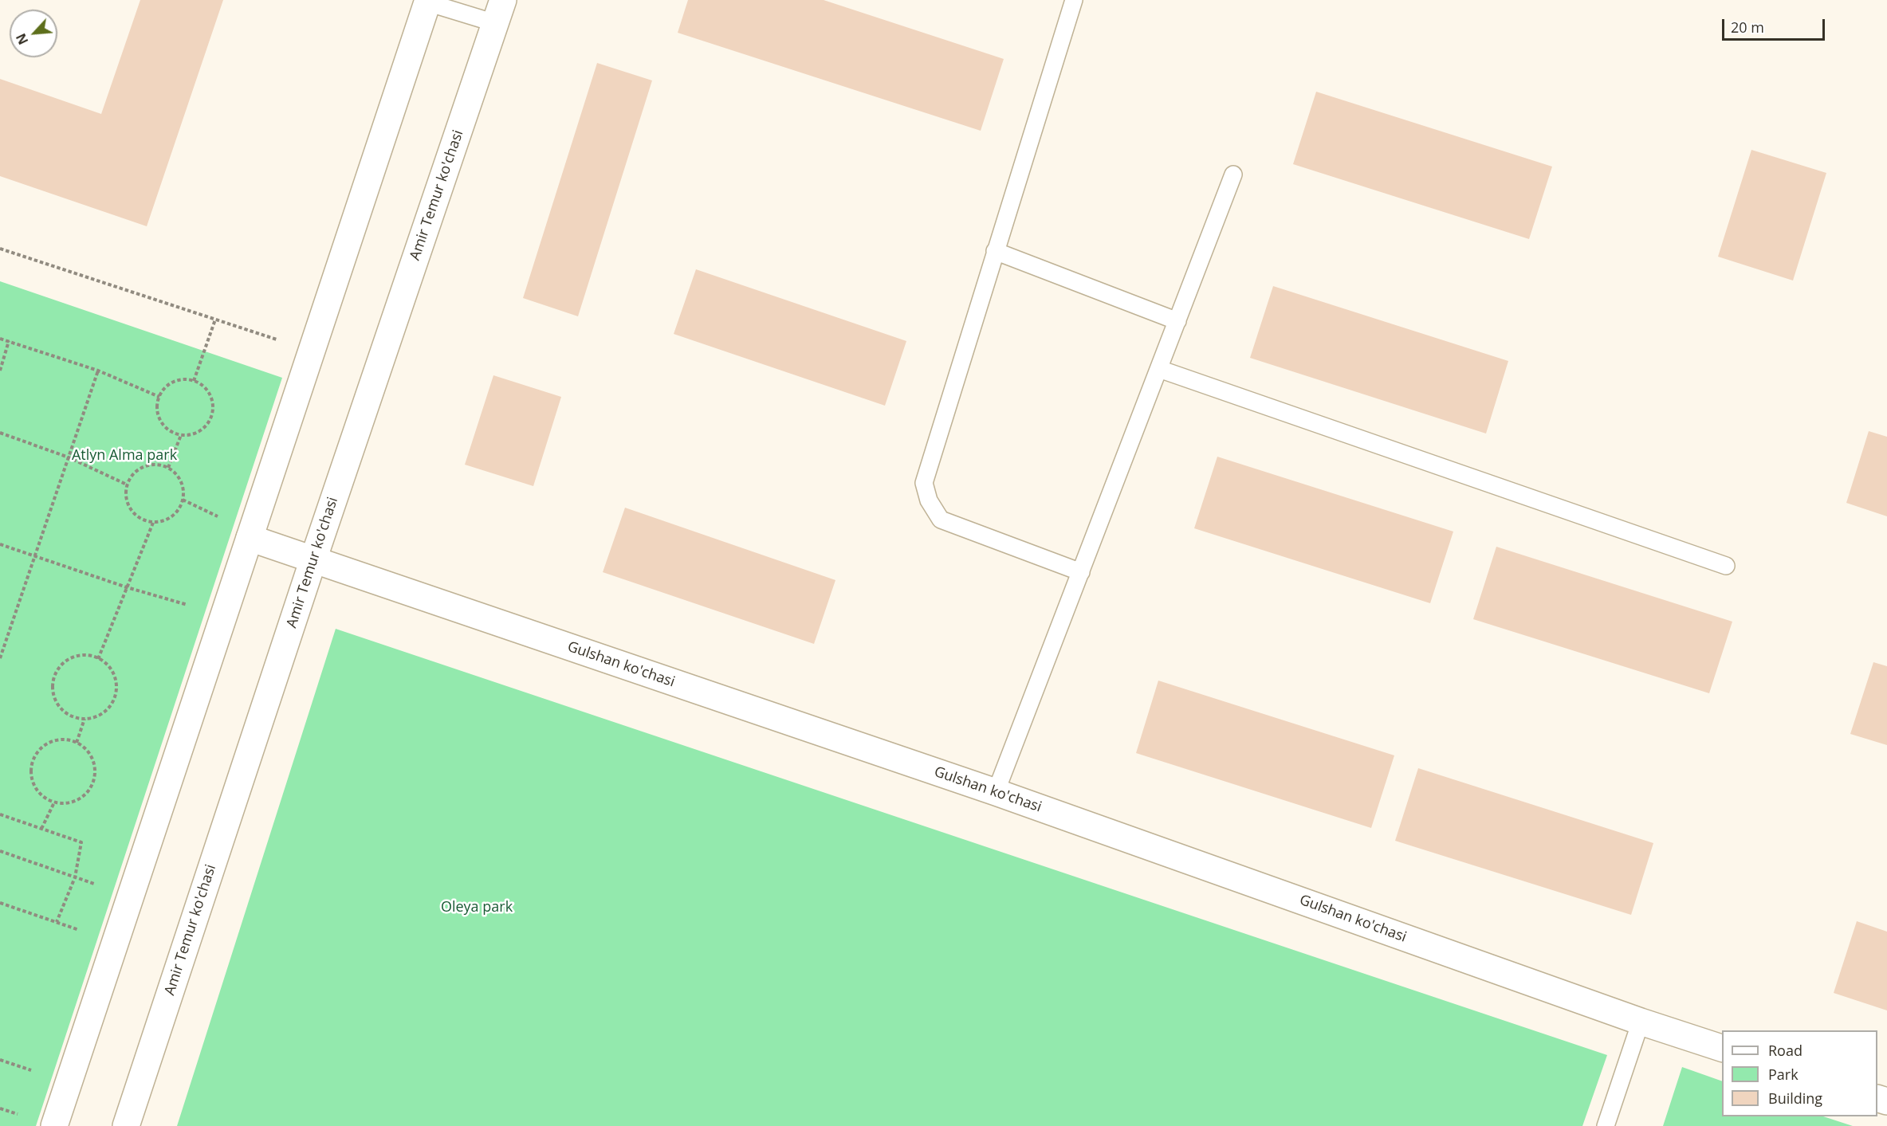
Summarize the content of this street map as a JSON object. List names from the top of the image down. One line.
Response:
{"streets":{"main road":["Amir Temur ko'chasi","Gulshan ko'chasi"]},"crossings":[["Amir Temur ko'chasi","Gulshan ko'chasi"]],"parks":["Atlyn Alma park","Oleya park"],"legend":["Road","Park","Building"],"scale_bar":"20 m","north":"bottom left"}
